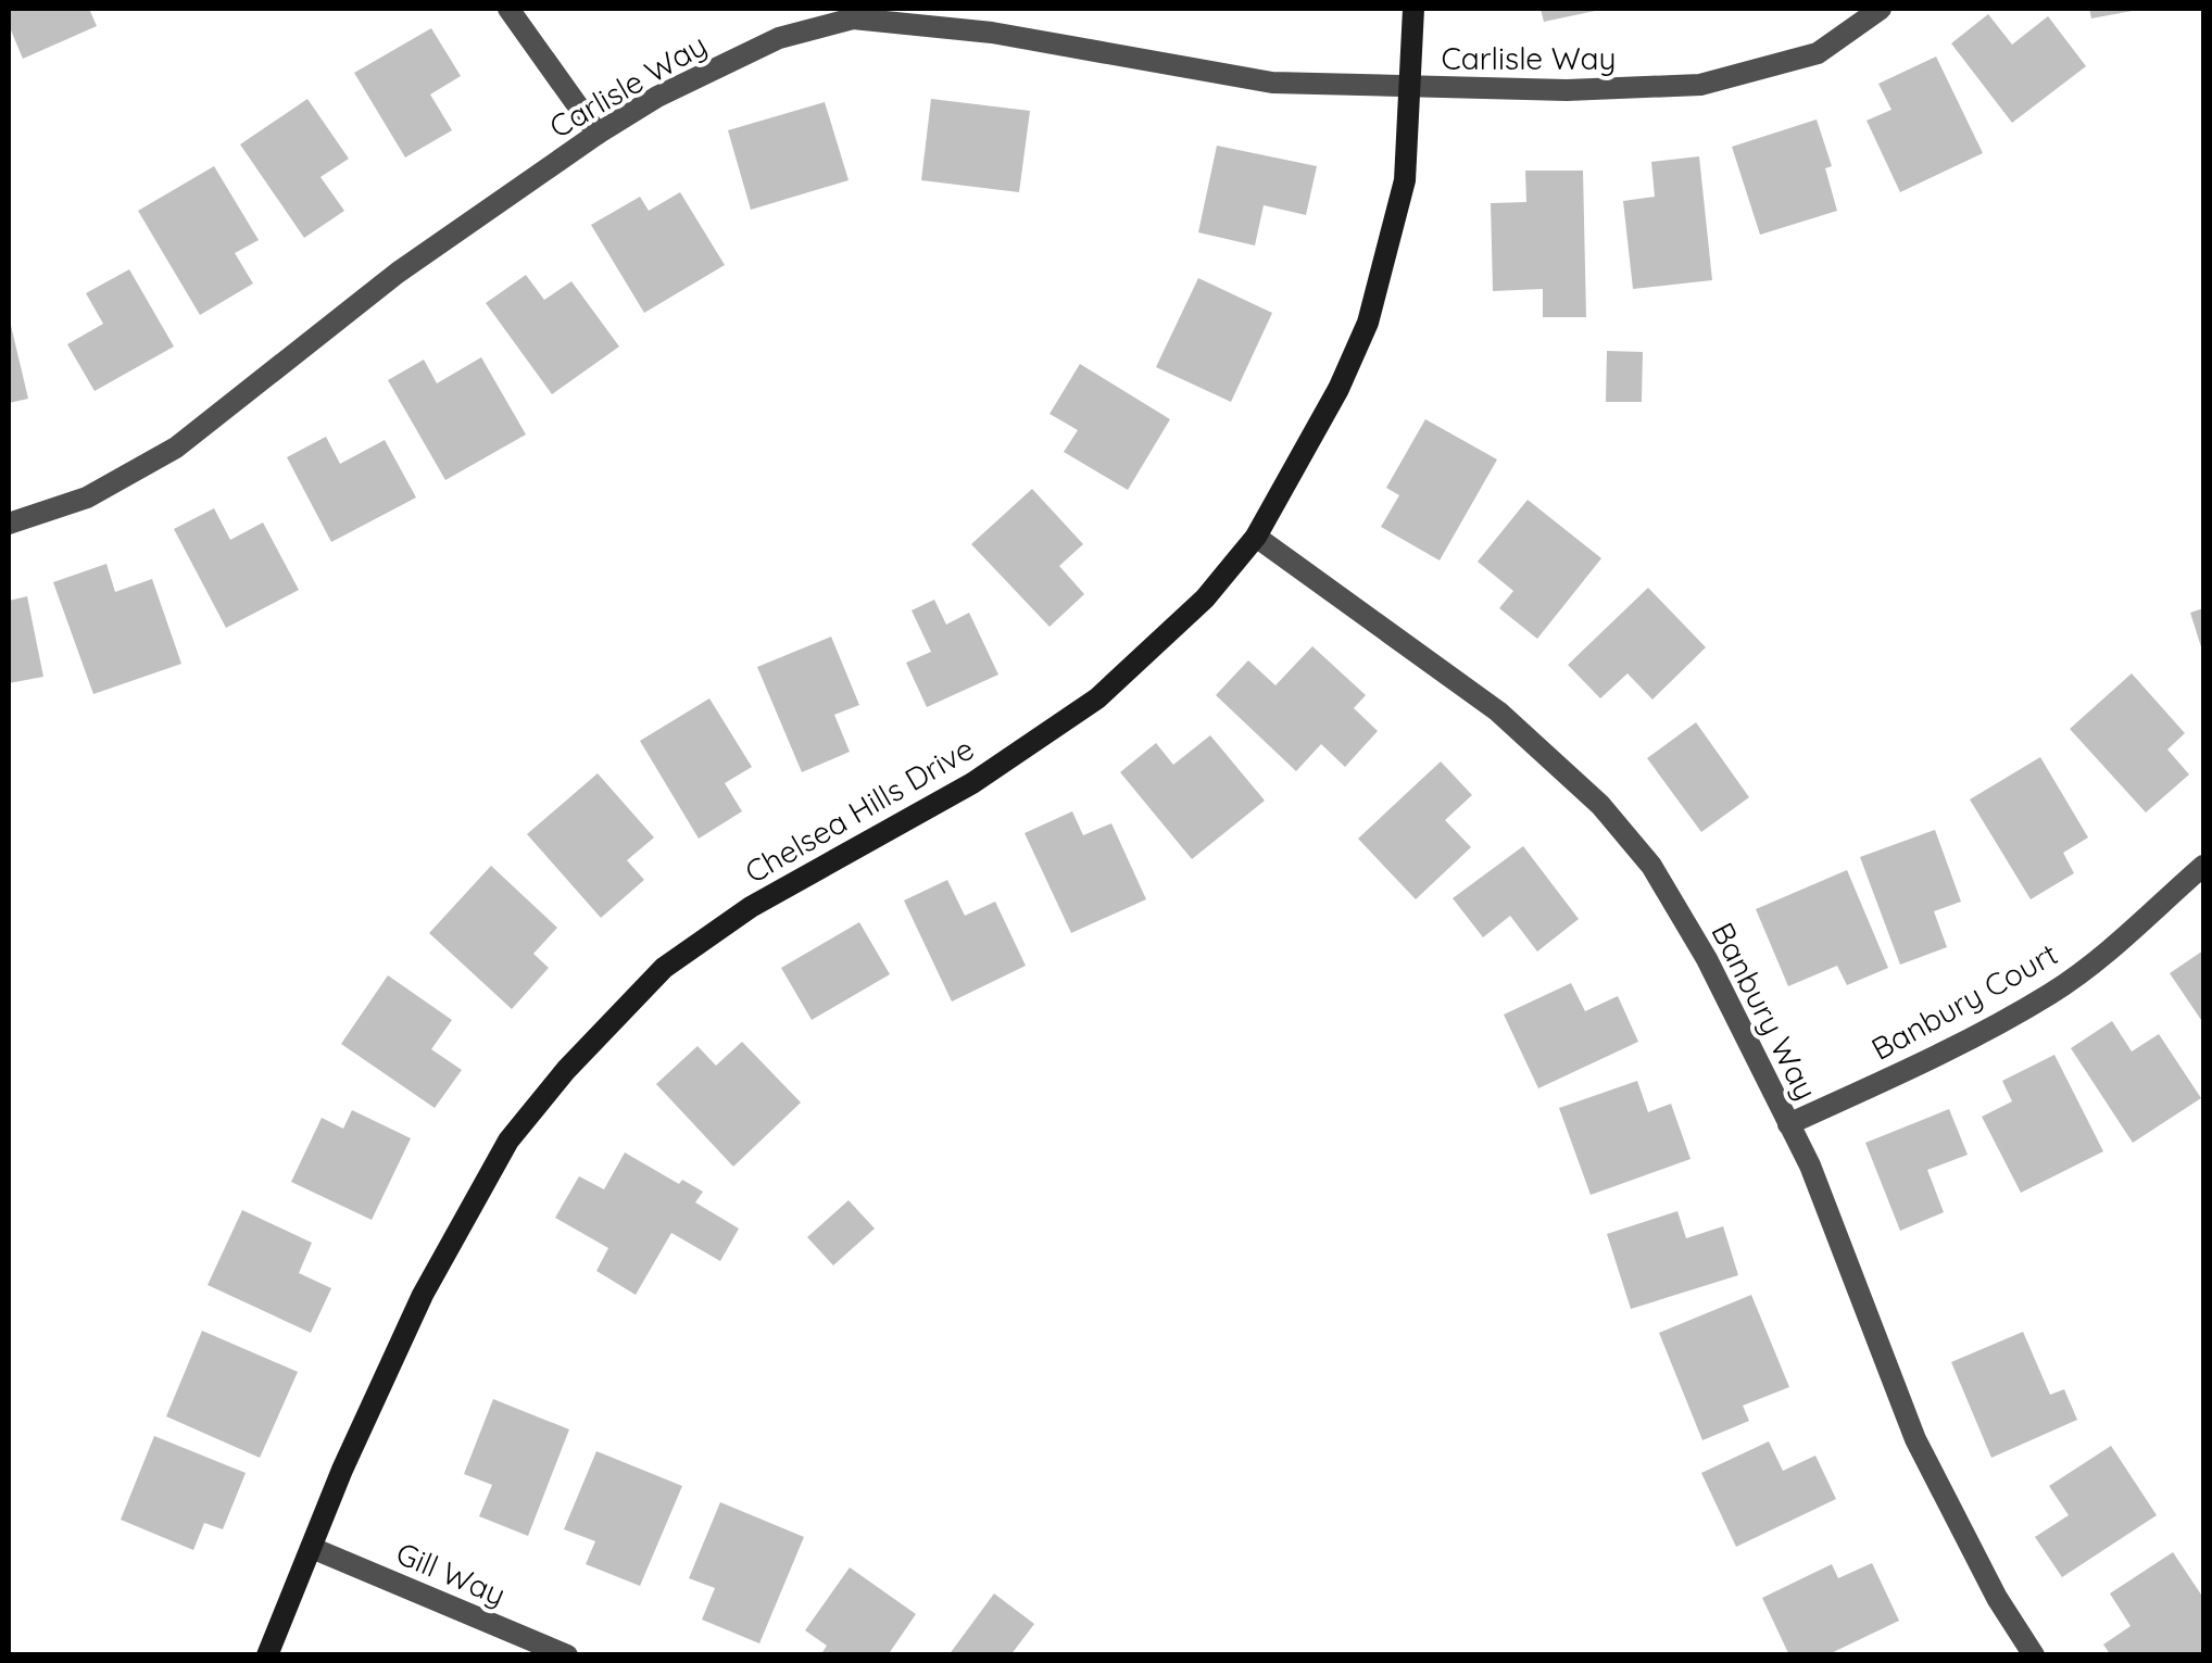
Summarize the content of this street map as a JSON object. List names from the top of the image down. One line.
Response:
{"streets":{"street":["Carlisle Way","Chelsea Hills Drive","Banbury Court","Banbury Way","Gill Way"]},"crossings":[["Carlisle Way","Chelsea Hills Drive"],["Chelsea Hills Drive","Banbury Way"],["Chelsea Hills Drive","Gill Way"],["Banbury Court","Banbury Way"]]}
